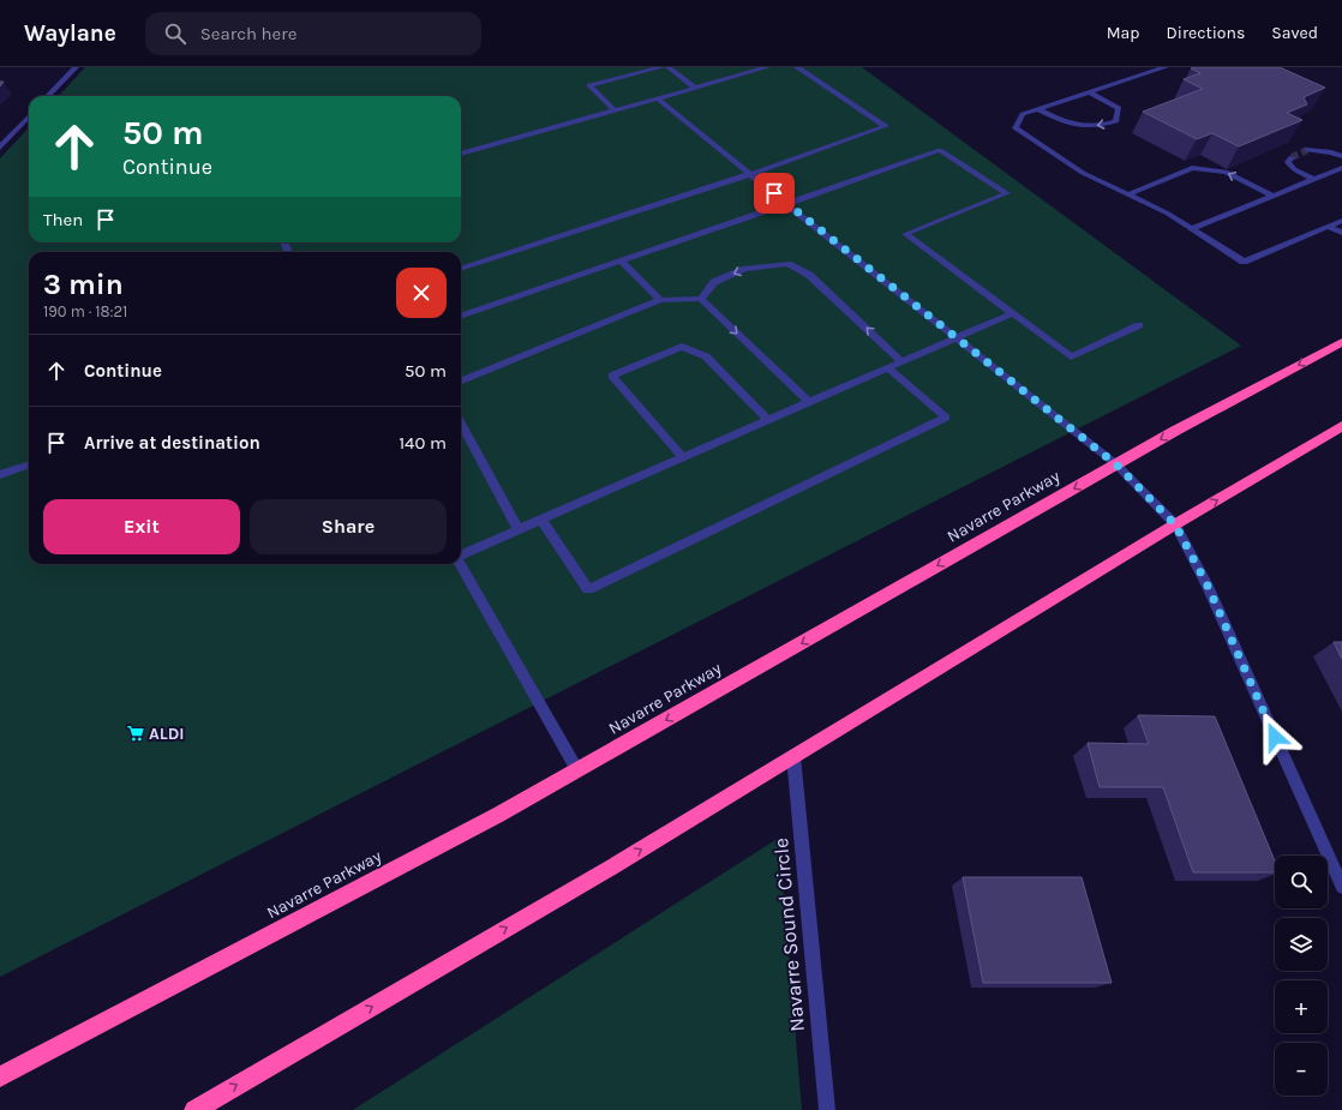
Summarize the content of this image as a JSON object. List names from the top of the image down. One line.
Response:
{"streets":{"highway":["Navarre Parkway"],"street":["Navarre Sound Circle"]},"places":{"supermarket":["ALDI"]},"page":{"header":"Waylane","search":"Search here","nav":["Map","Directions","Saved"],"turn":["50 m","Continue"],"then":"Then","heading":["3 min","190 m · 18:21"],"list":[{"name":"Continue","value":"50 m"},{"name":"Arrive at destination","value":"140 m"}],"buttons":["Exit","Share"],"map_buttons":["+","−"]}}
